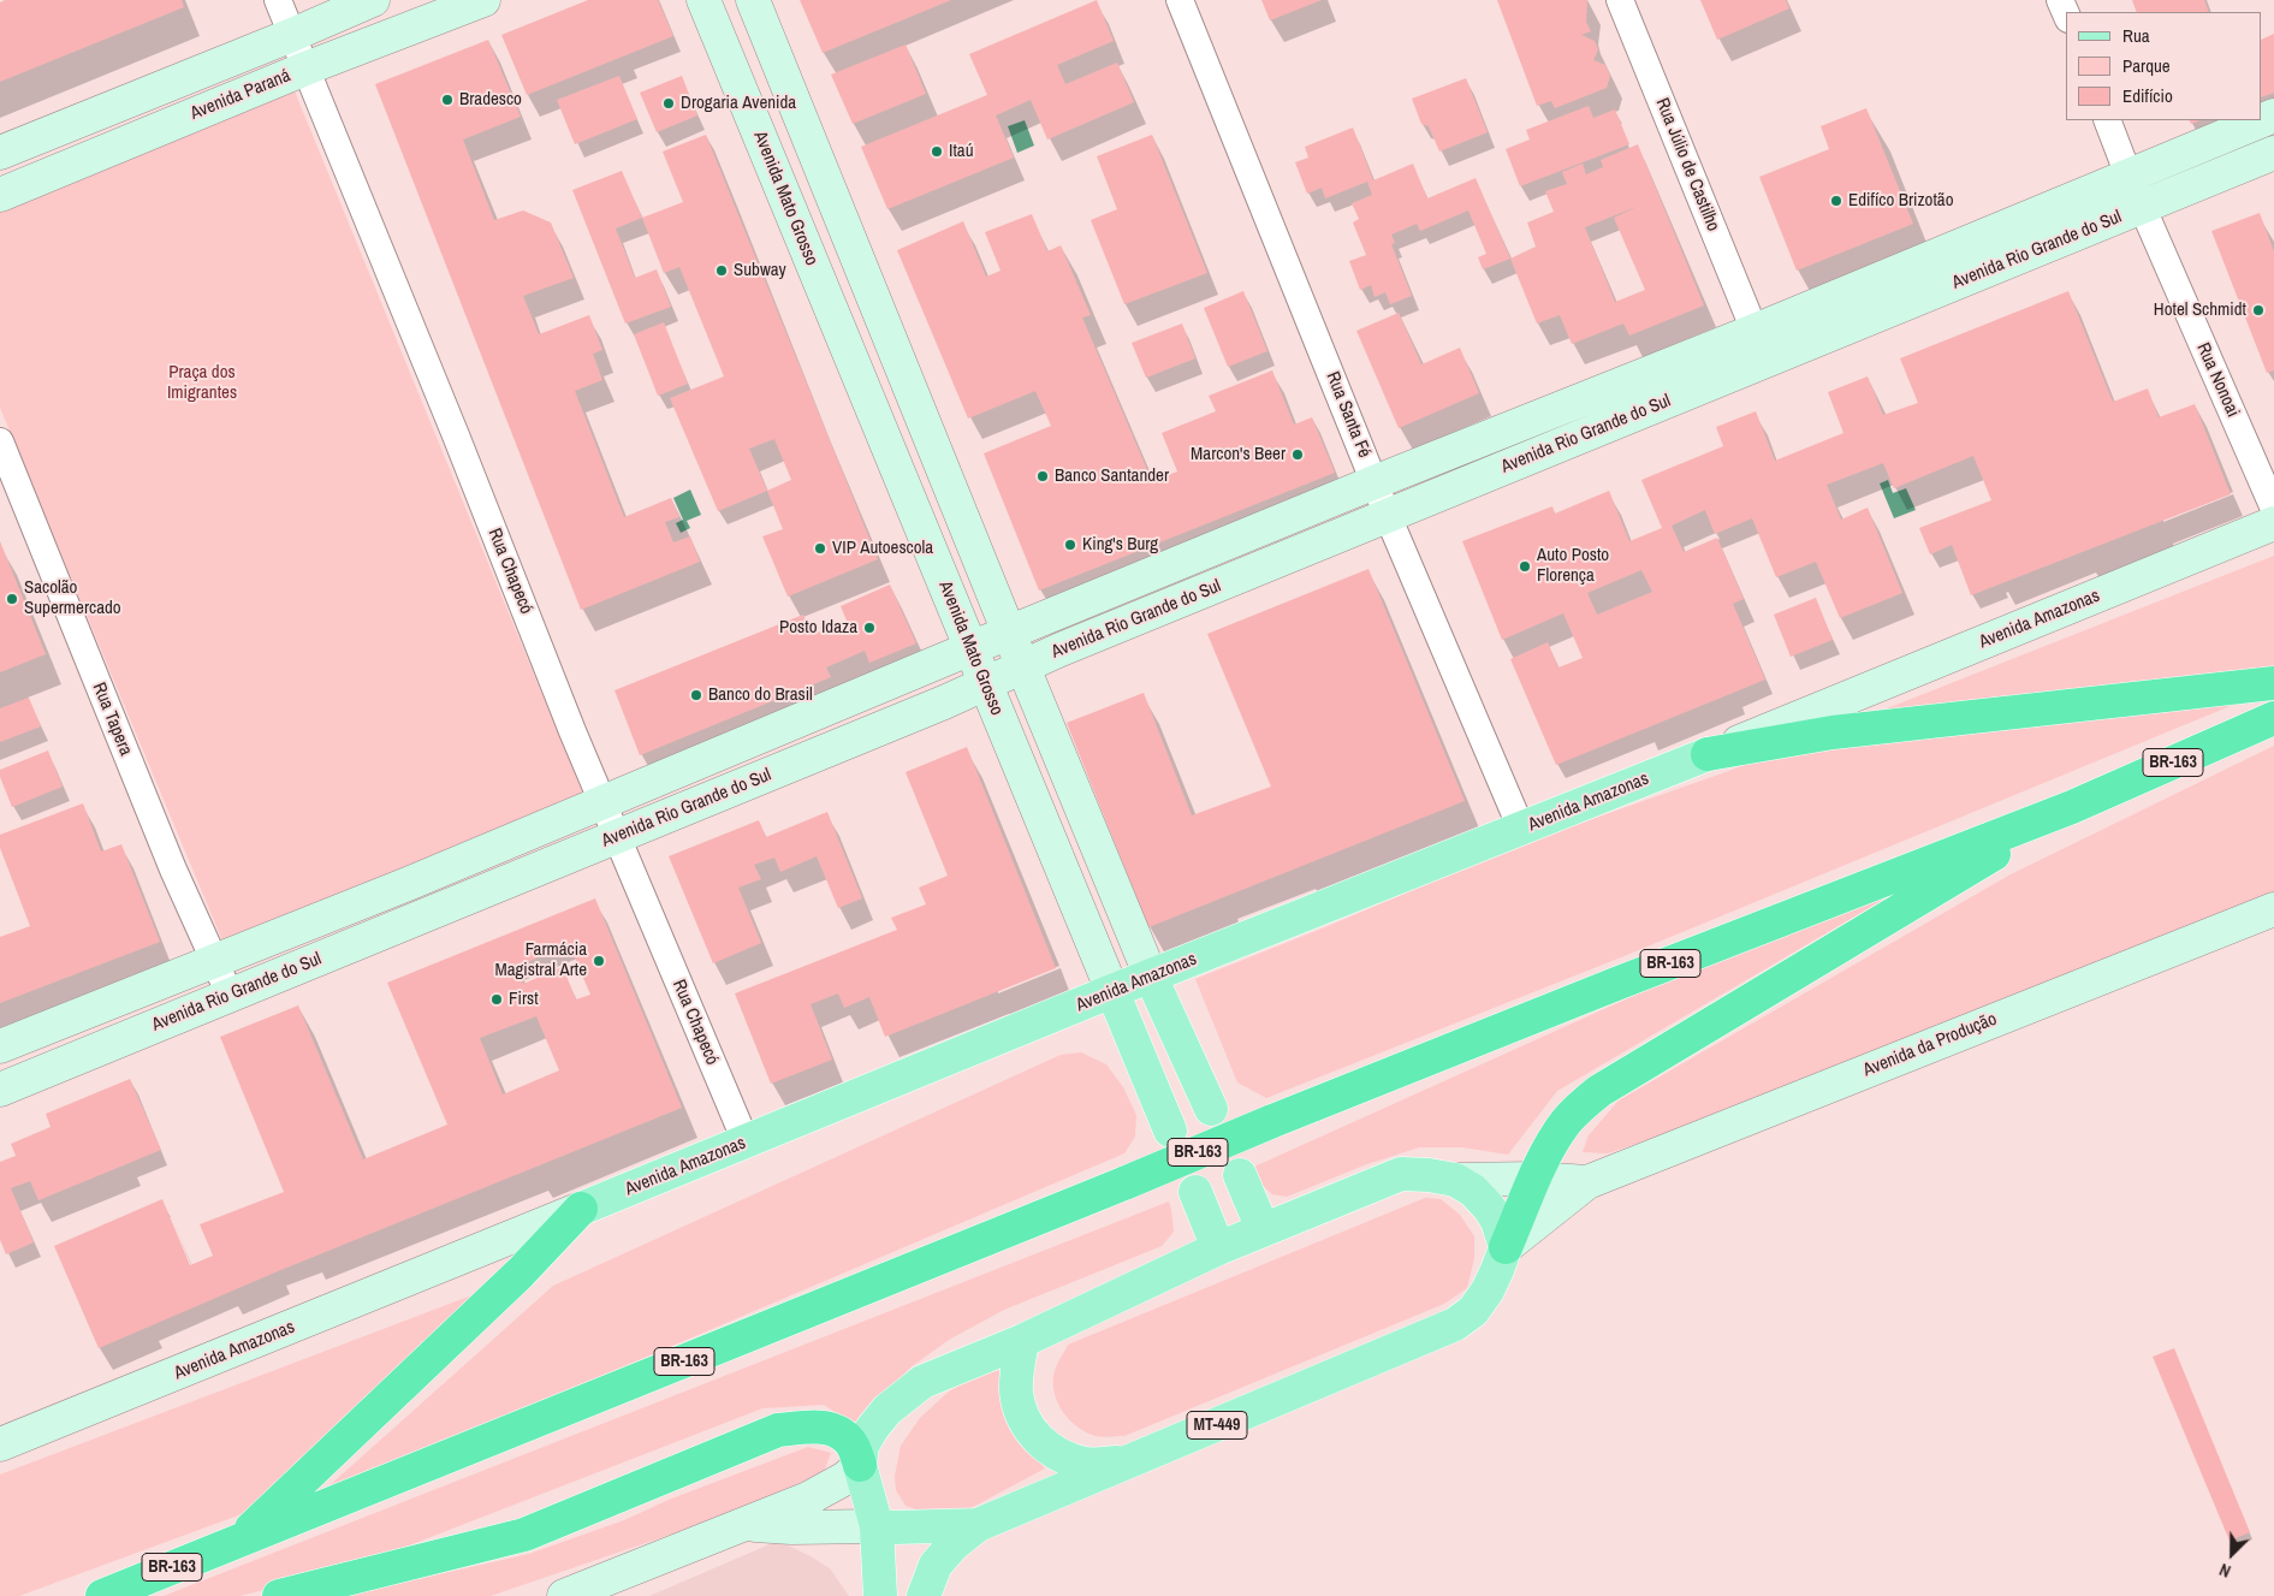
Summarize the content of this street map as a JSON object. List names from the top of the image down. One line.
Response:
{"streets":{"highway":["BR-163"],"main road":["Avenida Mato Grosso","Avenida Amazonas","MT-449"],"street":["Avenida Paraná","Rua Júlio de Castilho","Avenida Rio Grande do Sul","Rua Nonoai","Rua Santa Fé","Rua Chapecó","Rua Tapera","Avenida da Produção"]},"crossings":[["Avenida Paraná","Rua Chapecó"],["Rua Júlio de Castilho","Avenida Rio Grande do Sul"],["Avenida Mato Grosso","Avenida Rio Grande do Sul"],["Avenida Mato Grosso","Avenida Amazonas"],["Avenida Rio Grande do Sul","Rua Nonoai"],["Avenida Rio Grande do Sul","Rua Santa Fé"],["Avenida Rio Grande do Sul","Rua Chapecó"],["Avenida Rio Grande do Sul","Rua Tapera"],["Rua Santa Fé","Avenida Amazonas"],["Rua Chapecó","Avenida Amazonas"],["Avenida da Produção","MT-449"]],"parks":["Praça dos Imigrantes"],"places":["Bradesco","Drogaria Avenida","Itaú","Edifíco Brizotão","Subway","Hotel Schmidt","Marcon's Beer","Banco Santander","King's Burg","VIP Autoescola","Auto Posto Florença","Sacolão Supermercado","Posto Idaza","Banco do Brasil","Farmácia Magistral Arte","First"],"legend":["Rua","Parque","Edifício"],"north":"bottom left"}
